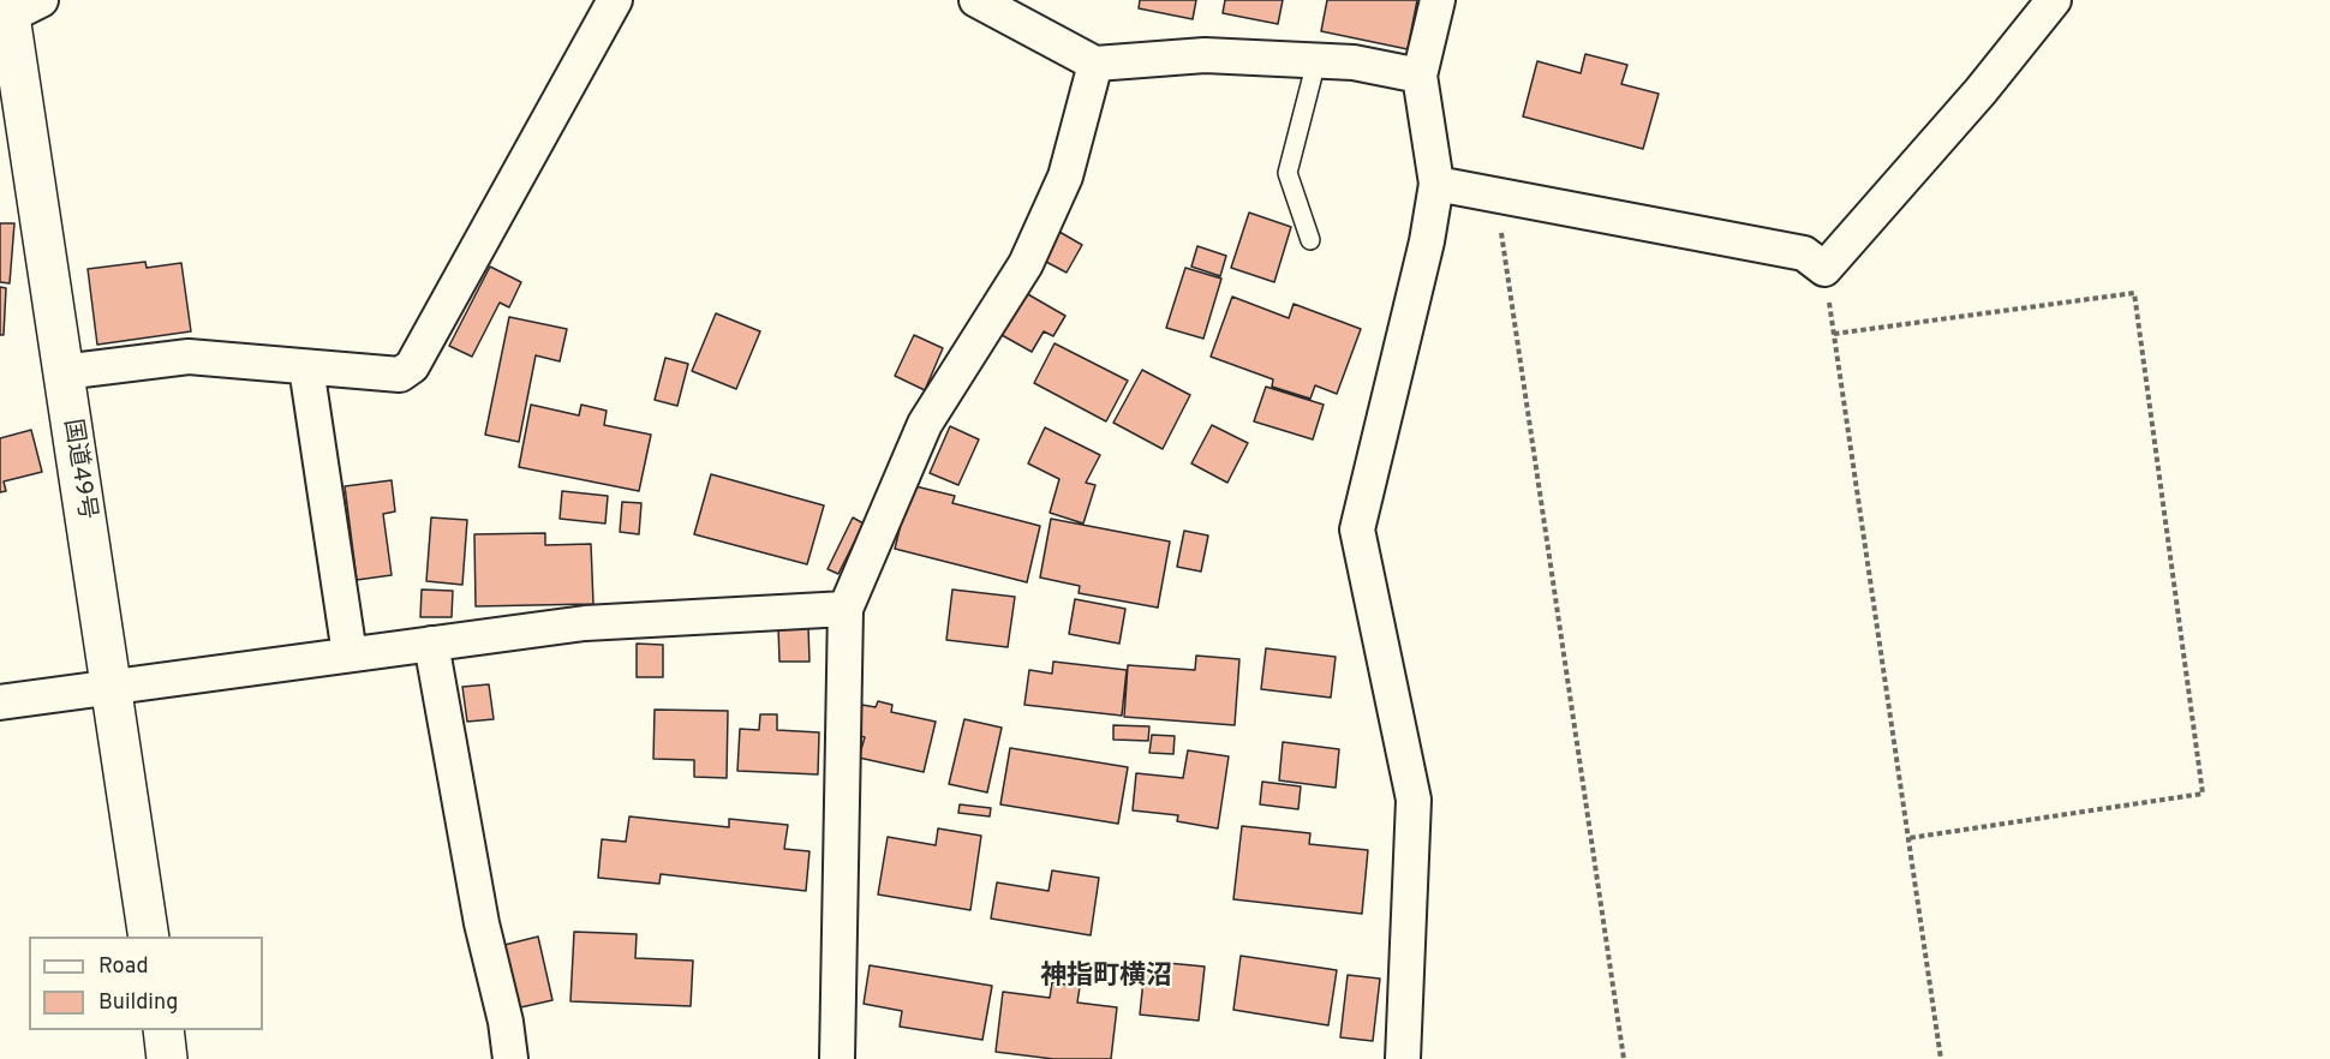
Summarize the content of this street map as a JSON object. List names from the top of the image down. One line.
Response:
{"streets":{"highway":["国道49号"]},"districts":["神指町横沼"],"legend":["Road","Building"]}
